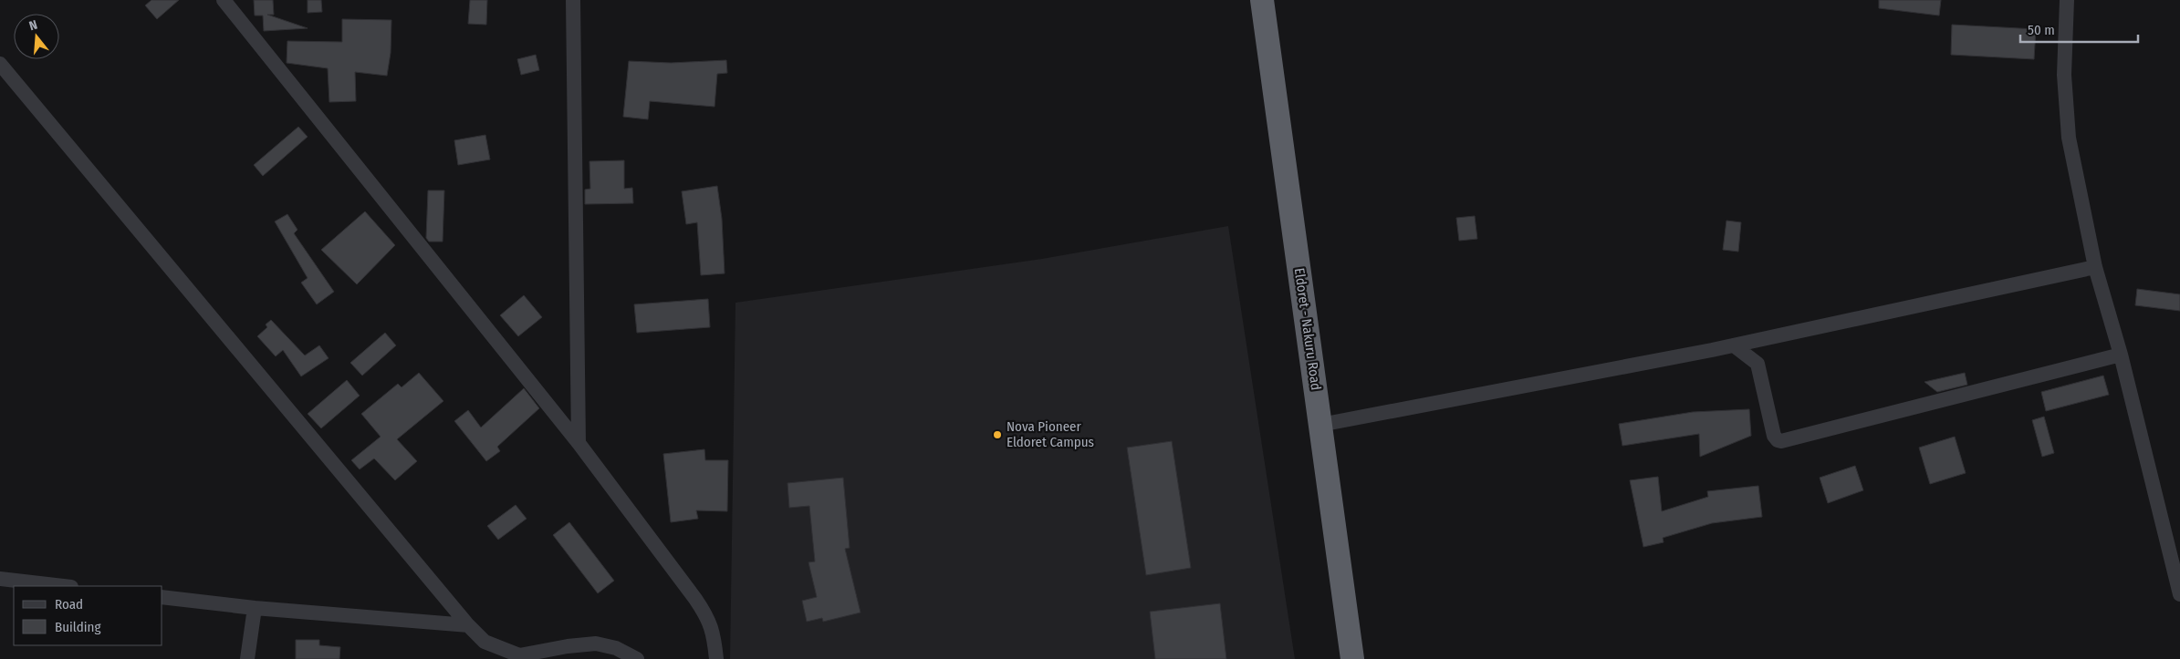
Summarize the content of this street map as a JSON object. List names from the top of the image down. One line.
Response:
{"streets":{"highway":["Eldoret - Nakuru Road"]},"places":["Nova Pioneer Eldoret Campus"],"legend":["Road","Building"],"scale_bar":"50 m","north":"top"}
